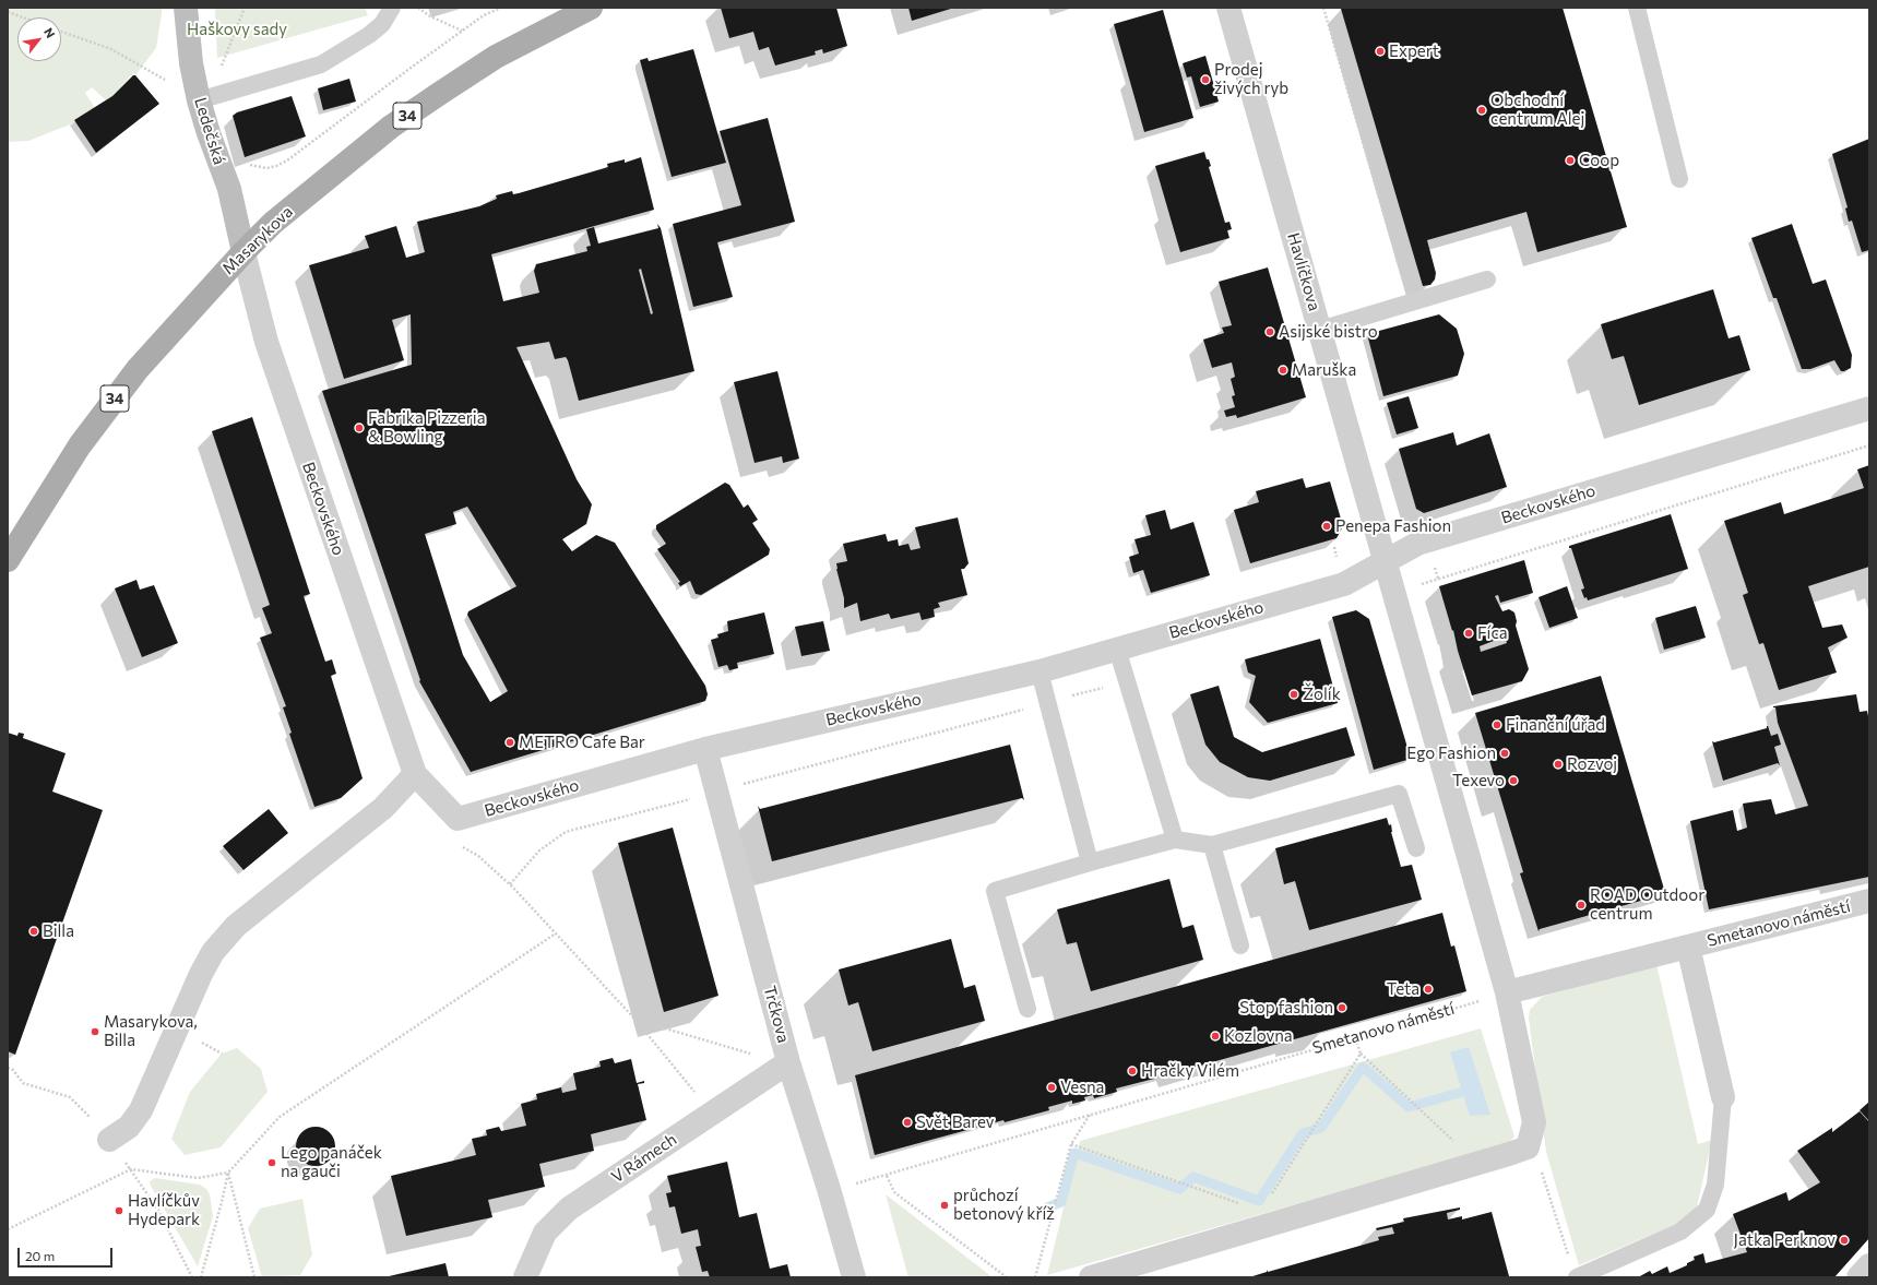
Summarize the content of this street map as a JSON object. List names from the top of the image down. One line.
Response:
{"streets":{"main road":["34","Ledečská","Masarykova"],"street":["Havlíčkova","Beckovského","Smetanovo náměstí","Trčkova","V Rámech"]},"crossings":[["Ledečská","Masarykova"],["Ledečská","Beckovského"],["Masarykova","Beckovského"],["Havlíčkova","Beckovského"],["Havlíčkova","Smetanovo náměstí"],["Beckovského","Trčkova"],["Smetanovo náměstí","Trčkova"],["Trčkova","V Rámech"]],"parks":["Haškovy sady"],"places":["Expert","Prodej živých ryb","Obchodní centrum Alej","Coop","Asijské bistro","Maruška","Fabrika Pizzeria & Bowling","Penepa Fashion","Fíca","Žolík","Finanční úřad","METRO Cafe Bar","Ego Fashion","Rozvoj","Texevo","ROAD Outdoor centrum","Billa","Teta","Stop fashion","Masarykova, Billa","Kozlovna","Hračky Vilém","Vesna","Svět Barev","Lego panáček na gauči","průchozí betonový kříž","Havlíčkův Hydepark","Jatka Perknov"],"scale_bar":"20 m","north":"top right"}
